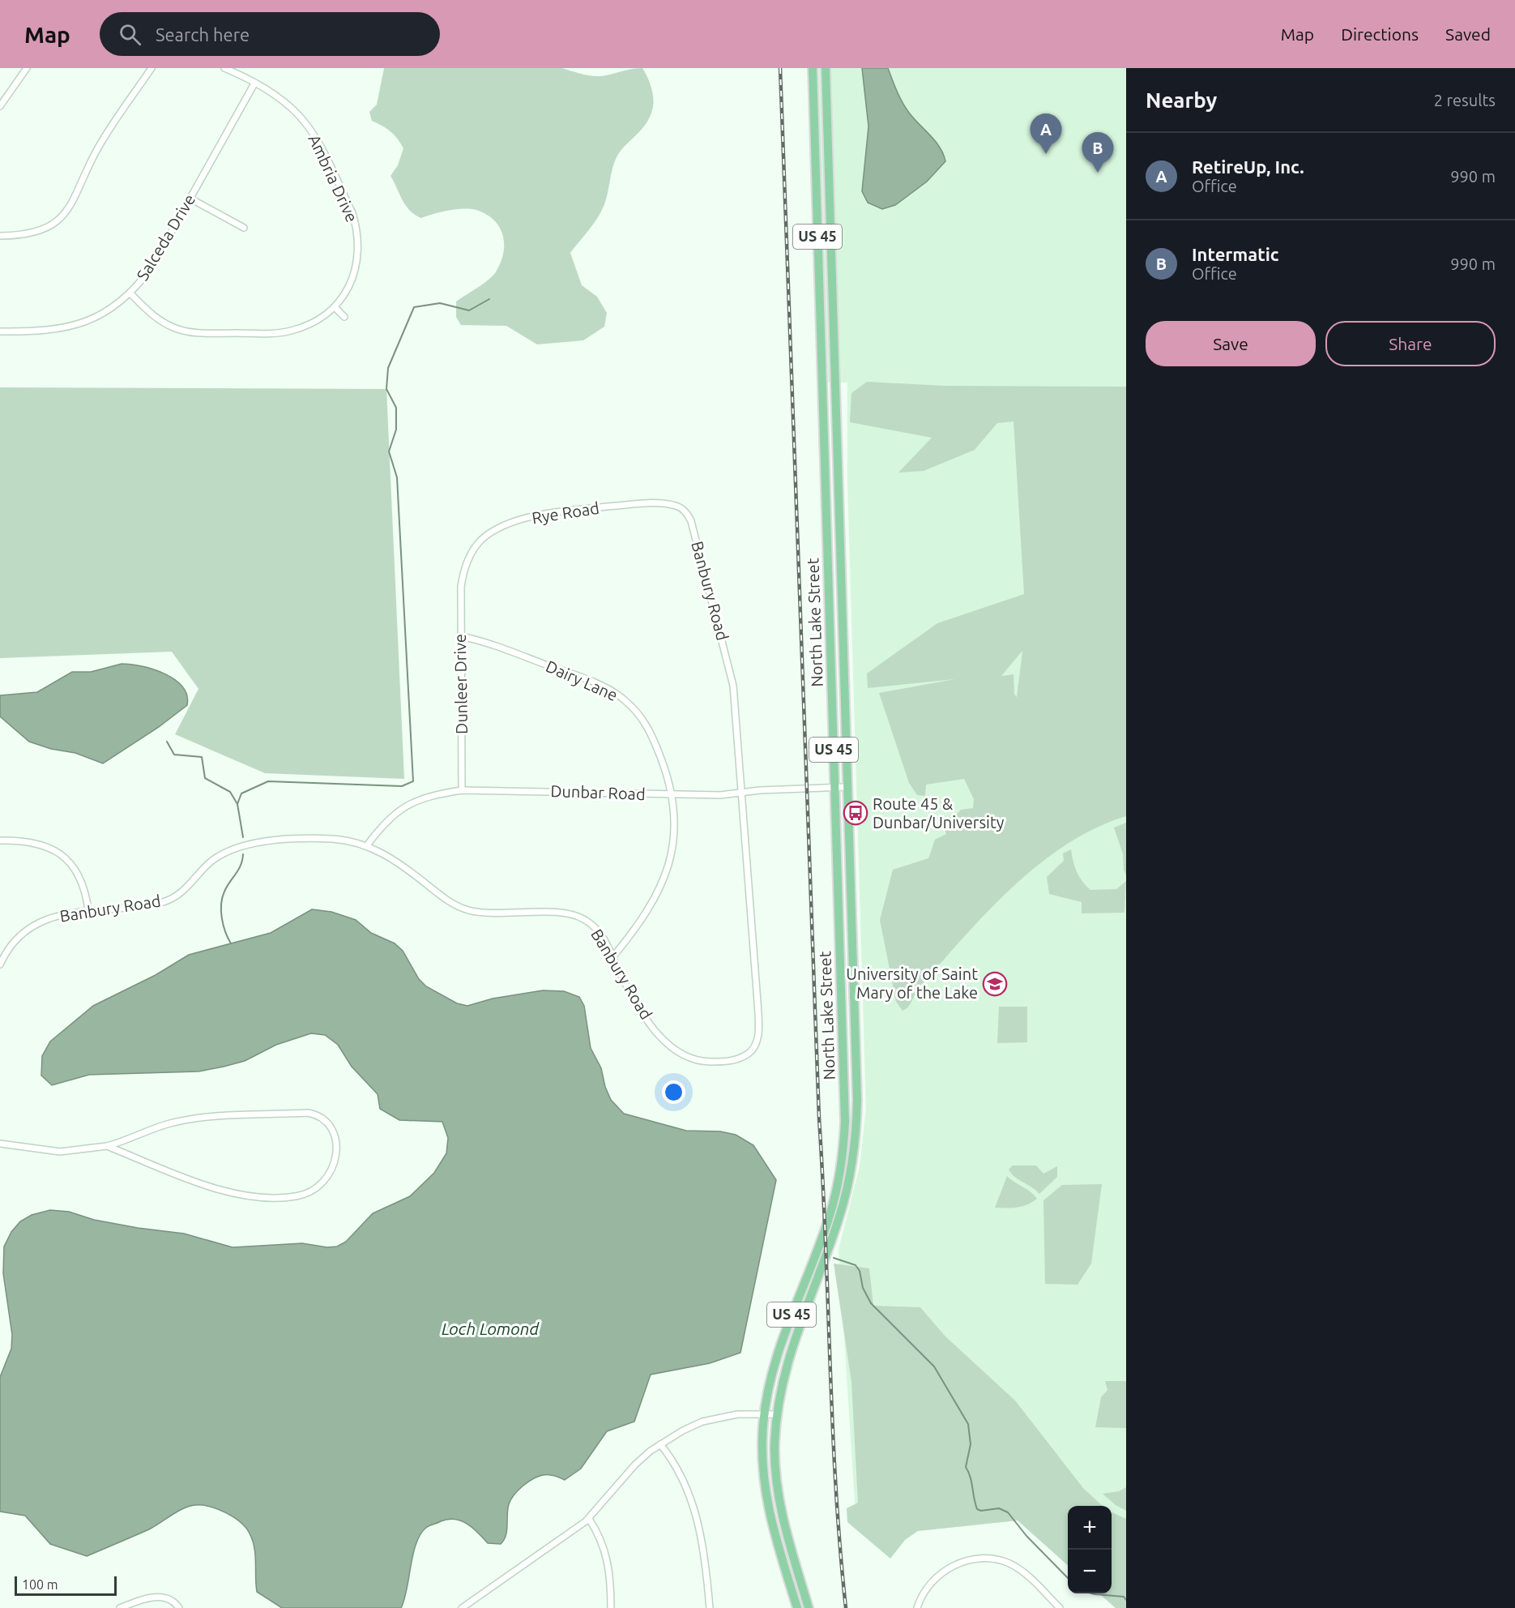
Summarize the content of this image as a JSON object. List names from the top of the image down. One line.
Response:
{"streets":{"main road":["US 45","North Lake Street"],"street":["Ambria Drive","Salceda Drive","Rye Road","Banbury Road","Dairy Lane","Dunleer Drive","Dunbar Road"]},"crossings":[["Ambria Drive","Salceda Drive"],["Rye Road","Banbury Road"],["Rye Road","Dunleer Drive"],["Banbury Road","Dairy Lane"],["Banbury Road","Dunbar Road"],["North Lake Street","Dunbar Road"],["Dairy Lane","Dunleer Drive"],["Dairy Lane","Dunbar Road"],["Dunleer Drive","Dunbar Road"]],"water":["Loch Lomond"],"places":{"bus stop":["Route 45 & Dunbar/University"],"school or university":["University of Saint Mary of the Lake"]},"scale_bar":"100 m","page":{"header":"Map","search":"Search here","nav":["Map","Directions","Saved"],"heading":["Nearby","2 results"],"pins":["A","B"],"list":[{"mark":"A","name":"RetireUp, Inc.","note":"Office","value":"990 m"},{"mark":"B","name":"Intermatic","note":"Office","value":"990 m"}],"buttons":["Save","Share"],"map_buttons":["+","−"],"scale":"100 m"}}
